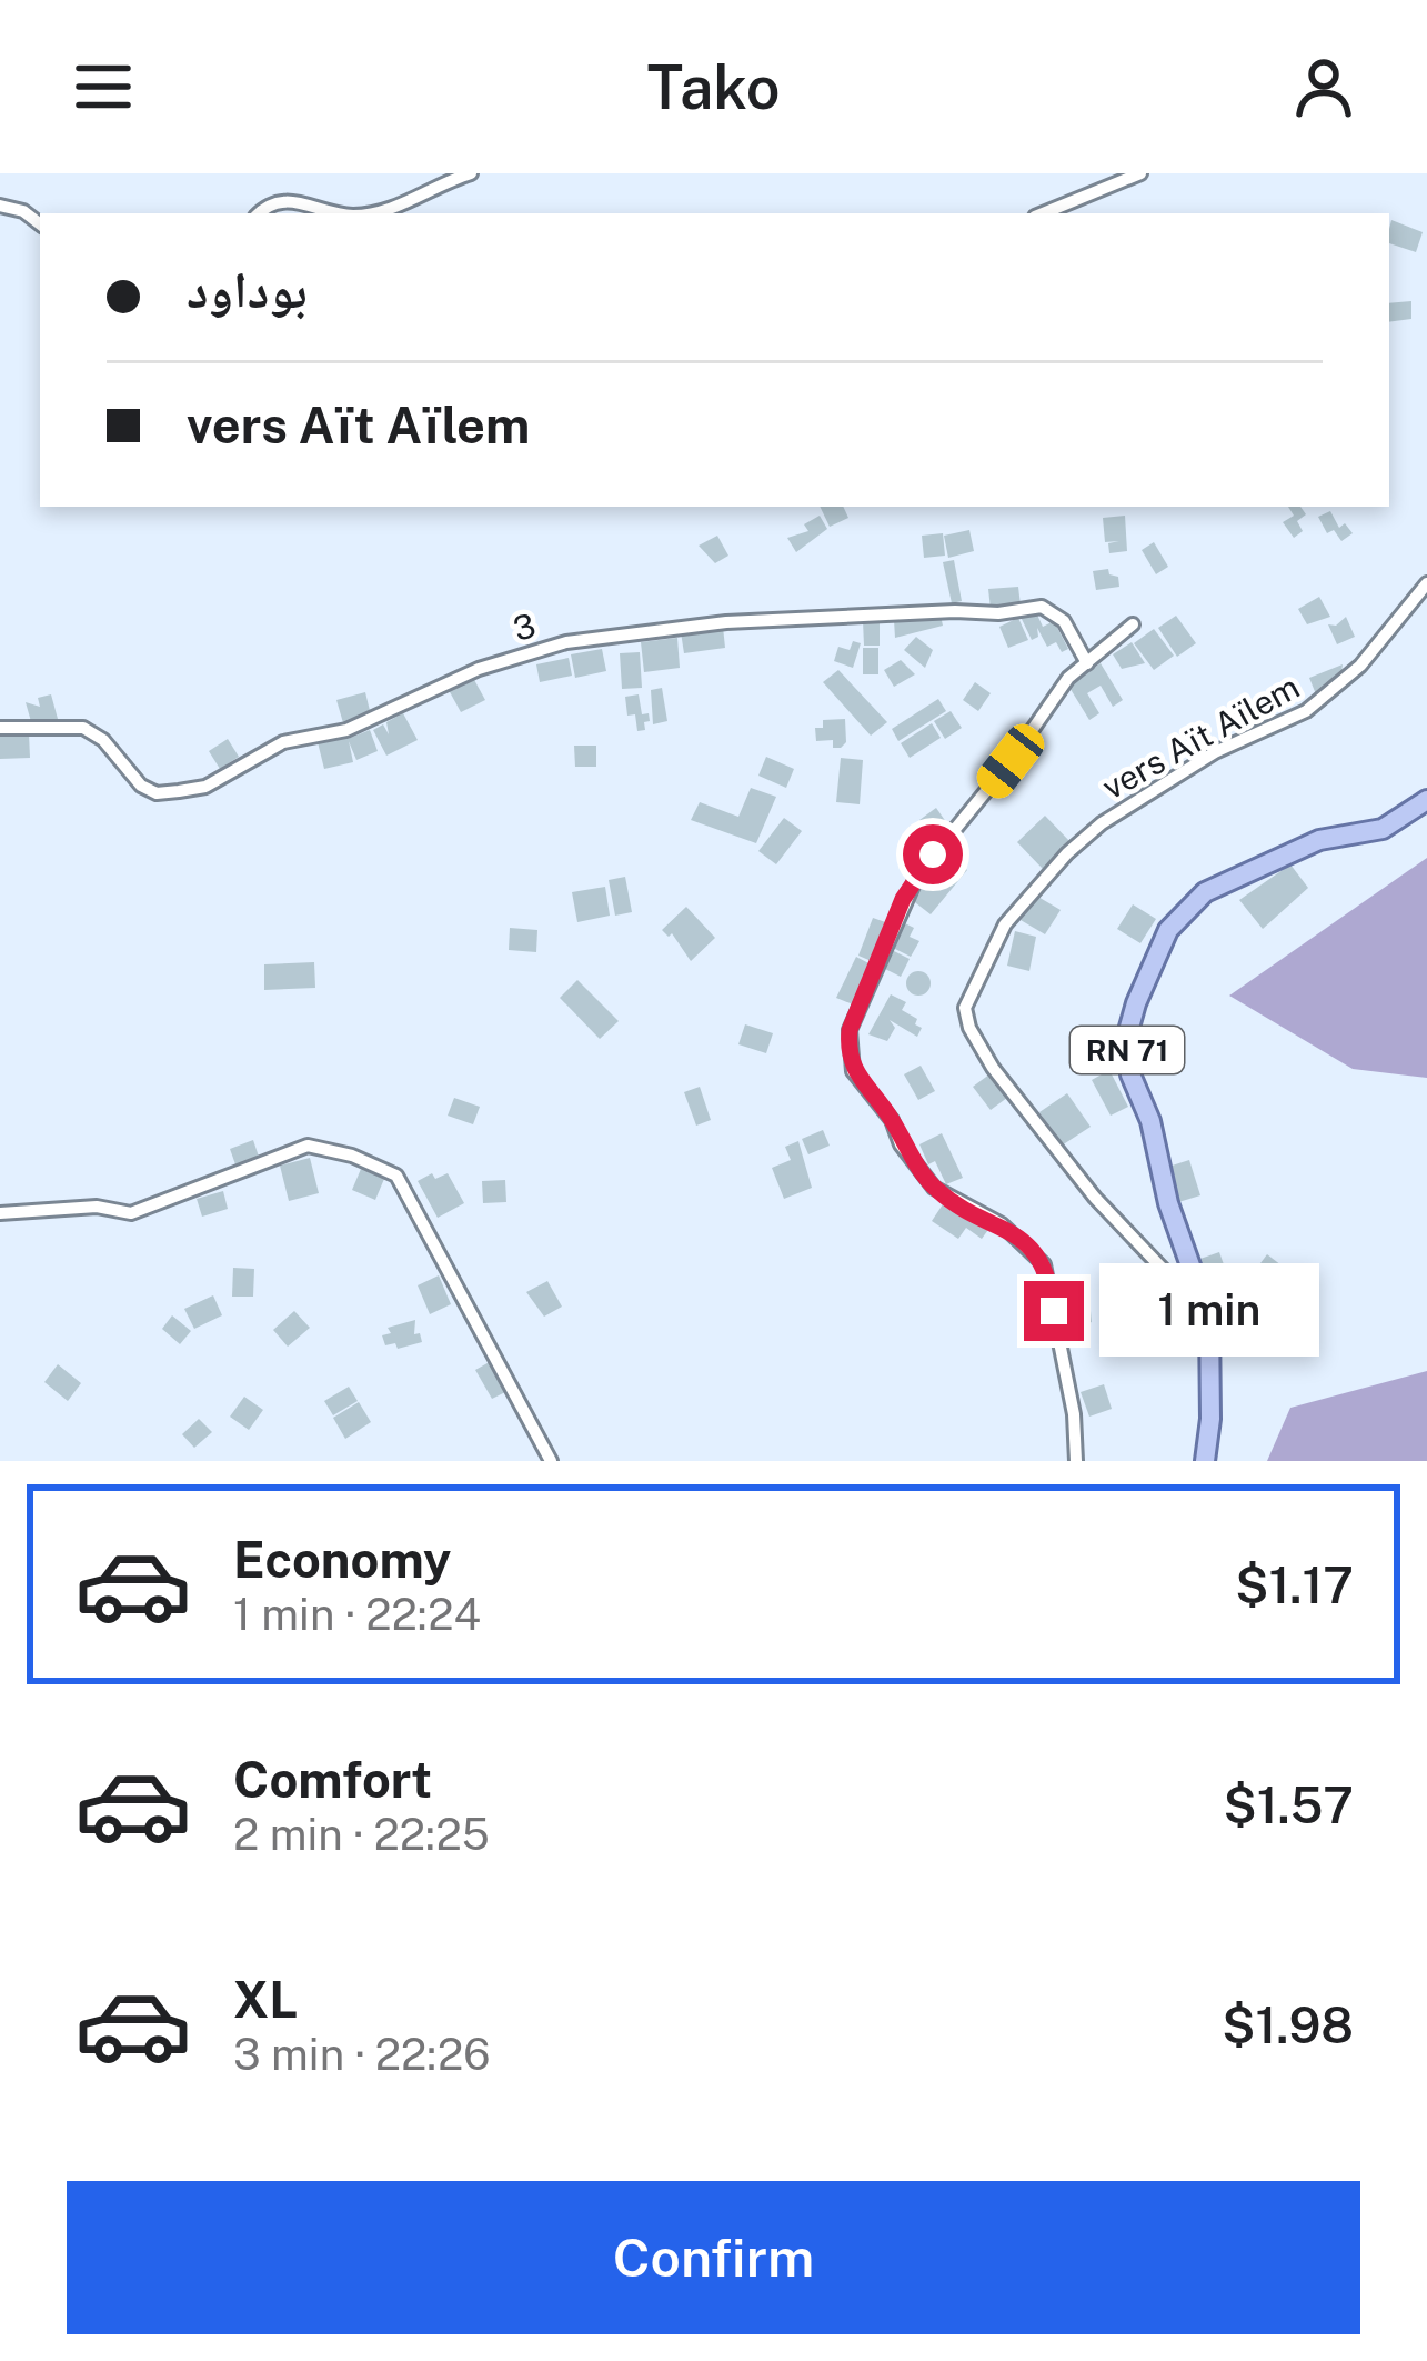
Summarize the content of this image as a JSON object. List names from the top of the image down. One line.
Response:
{"streets":{"main road":["RN 71"],"street":["3","vers Aït Aïlem"]},"crossings":[["vers Aït Aïlem","RN 71"]],"page":{"header":"Tako","banner":["بوداود","vers Aït Aïlem"],"bubble":"1 min","list":[{"name":"Economy","note":"1 min · 22:24","value":"$1.17"},{"name":"Comfort","note":"2 min · 22:25","value":"$1.57"},{"name":"XL","note":"3 min · 22:26","value":"$1.98"}],"buttons":"Confirm"}}
